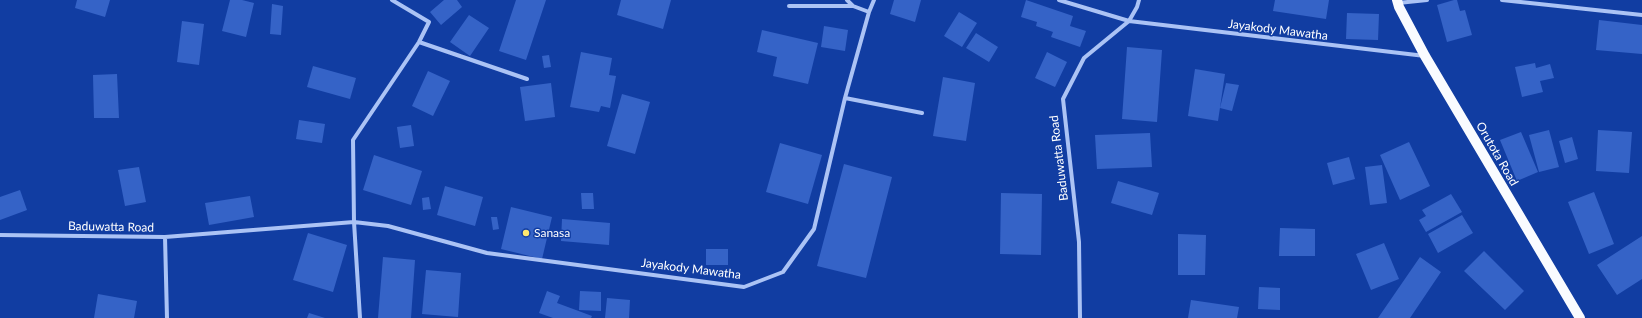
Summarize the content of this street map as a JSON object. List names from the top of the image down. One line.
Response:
{"streets":{"main road":["Orutota Road"],"street":["Jayakody Mawatha","Baduwatta Road"]},"crossings":[["Jayakody Mawatha","Orutota Road"],["Jayakody Mawatha","Baduwatta Road"]],"places":["Sanasa"]}
